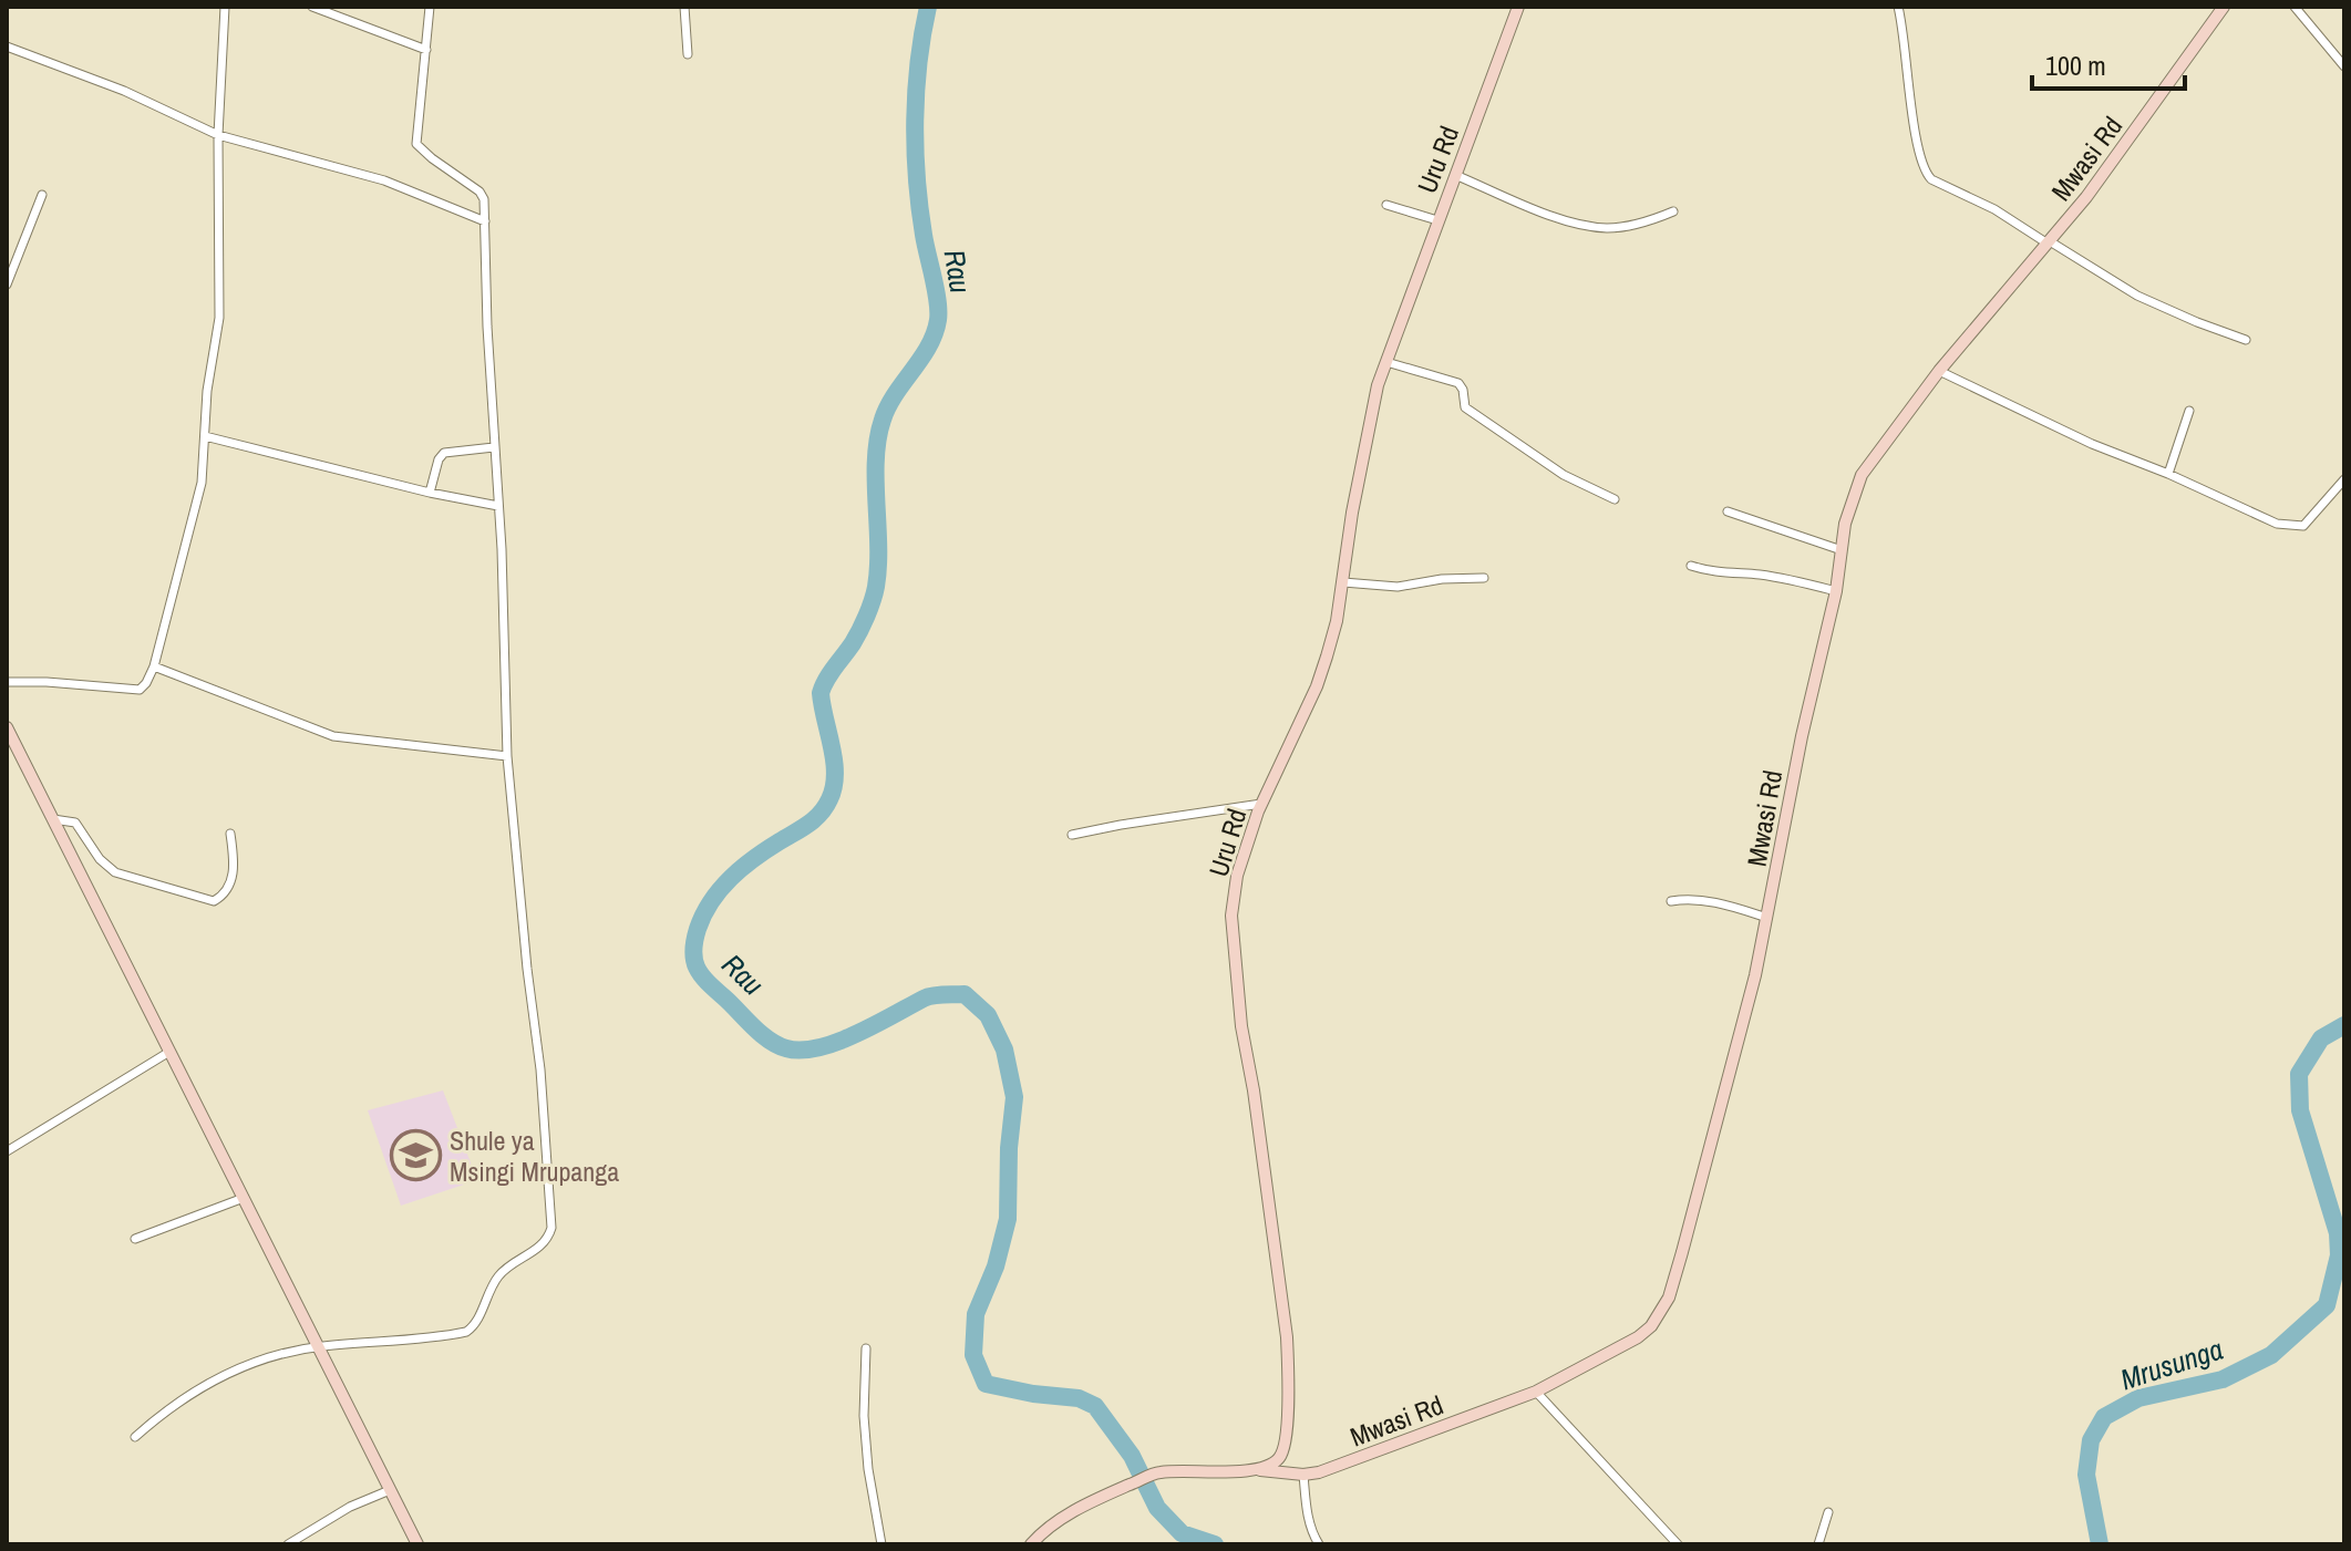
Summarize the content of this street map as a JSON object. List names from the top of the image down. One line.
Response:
{"streets":{"street":["Mwasi Rd","Uru Rd"]},"crossings":[["Mwasi Rd","Uru Rd"]],"water":["Rau","Mrusunga"],"places":{"school or university":["Shule ya Msingi Mrupanga"]},"scale_bar":"100 m"}
